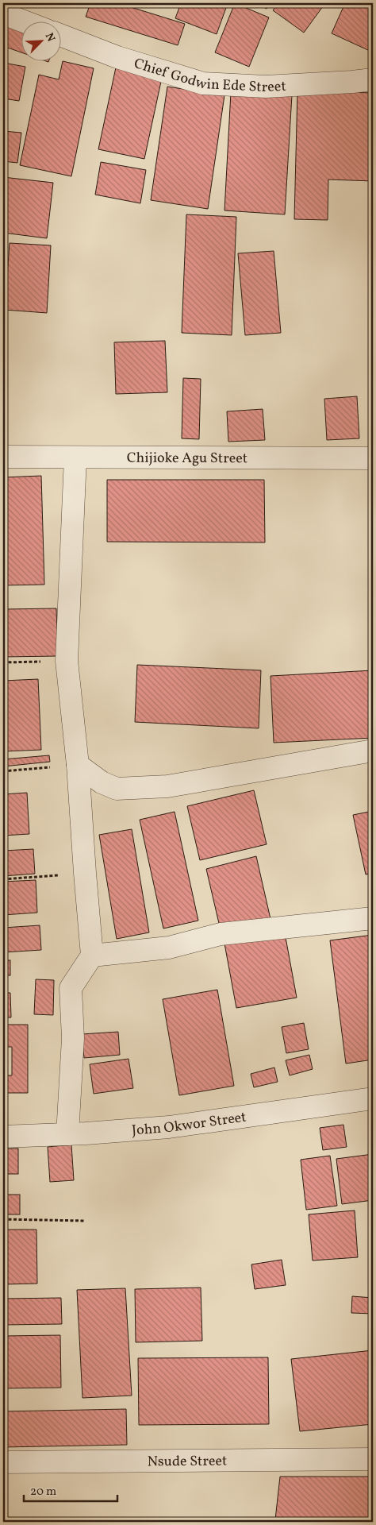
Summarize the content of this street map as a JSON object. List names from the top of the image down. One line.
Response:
{"streets":{"street":["Chief Godwin Ede Street","Chijioke Agu Street","John Okwor Street","Nsude Street"]},"scale_bar":"20 m","north":"top right"}
